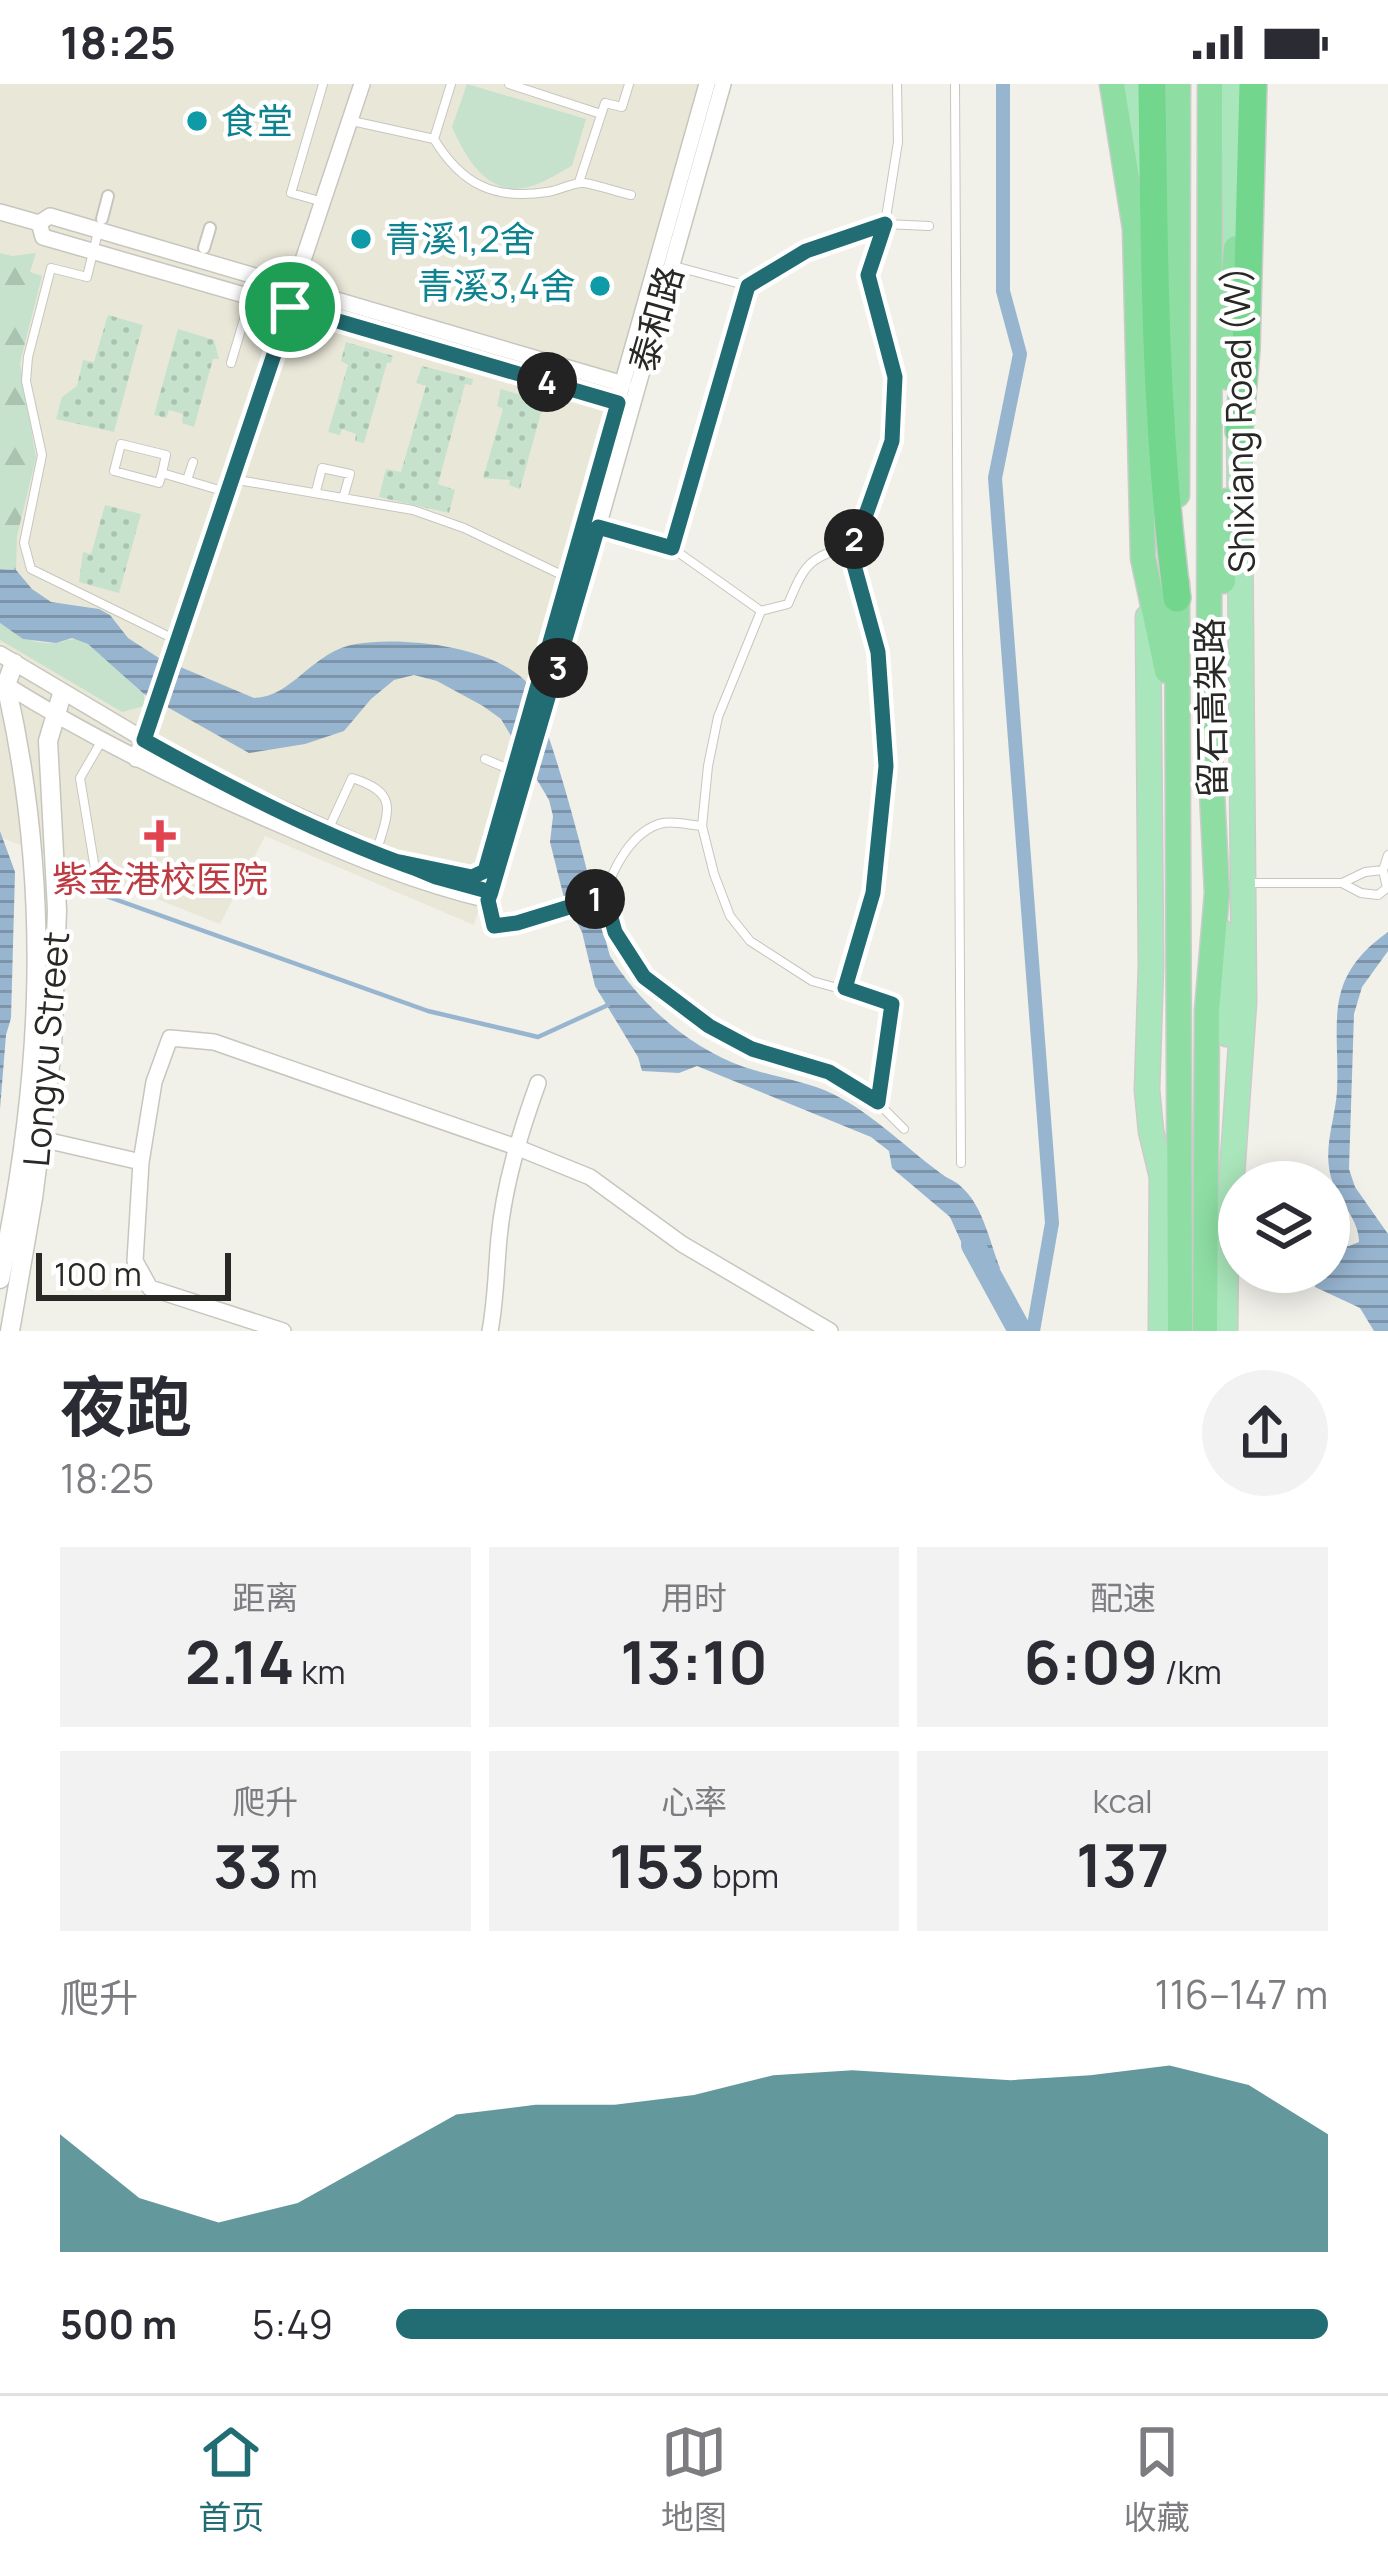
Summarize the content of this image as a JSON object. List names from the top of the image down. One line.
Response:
{"streets":{"highway":["留石高架路"],"main road":["Shixiang Road (W)"],"street":["泰和路","Longyu Street"]},"crossings":[["Shixiang Road (W)","留石高架路"]],"places":{"other":["食堂","青溪1,2舍","青溪3,4舍"],"health":["紫金港校医院"]},"scale_bar":"100 m","page":{"status":"18:25","pins":["4","2","3","1"],"scale":"100 m","heading":["夜跑","18:25"],"stats":[["距离","2.14 km"],["用时","13:10"],["配速","6:09 /km"],["爬升","33 m"],["心率","153 bpm"],["kcal","137"]],"chart":["爬升","116–147 m"],"list":[{"name":"500 m","note":"5:49"}],"tabs":["首页","地图","收藏"]}}
